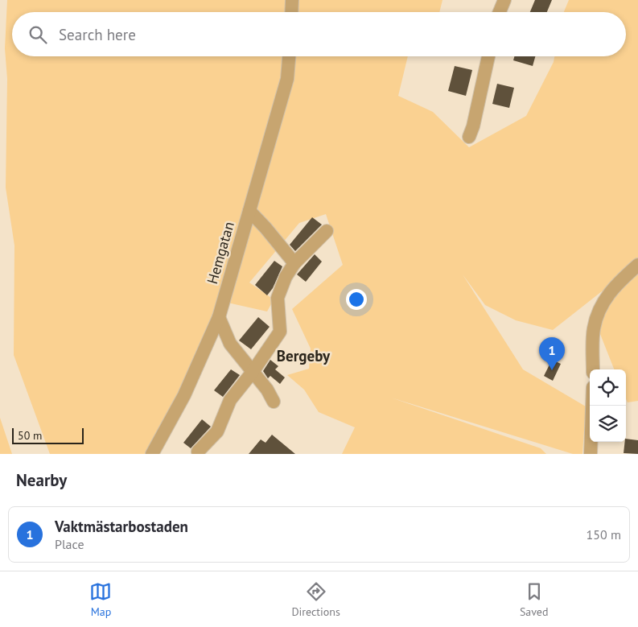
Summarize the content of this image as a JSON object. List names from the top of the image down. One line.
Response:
{"streets":{"street":["Hemgatan"]},"districts":["Bergeby"],"scale_bar":"50 m","page":{"search":"Search here","pins":"1","scale":"50 m","heading":"Nearby","list":[{"mark":"1","name":"Vaktmästarbostaden","note":"Place","value":"150 m"}],"nav":["Map","Directions","Saved"]}}
